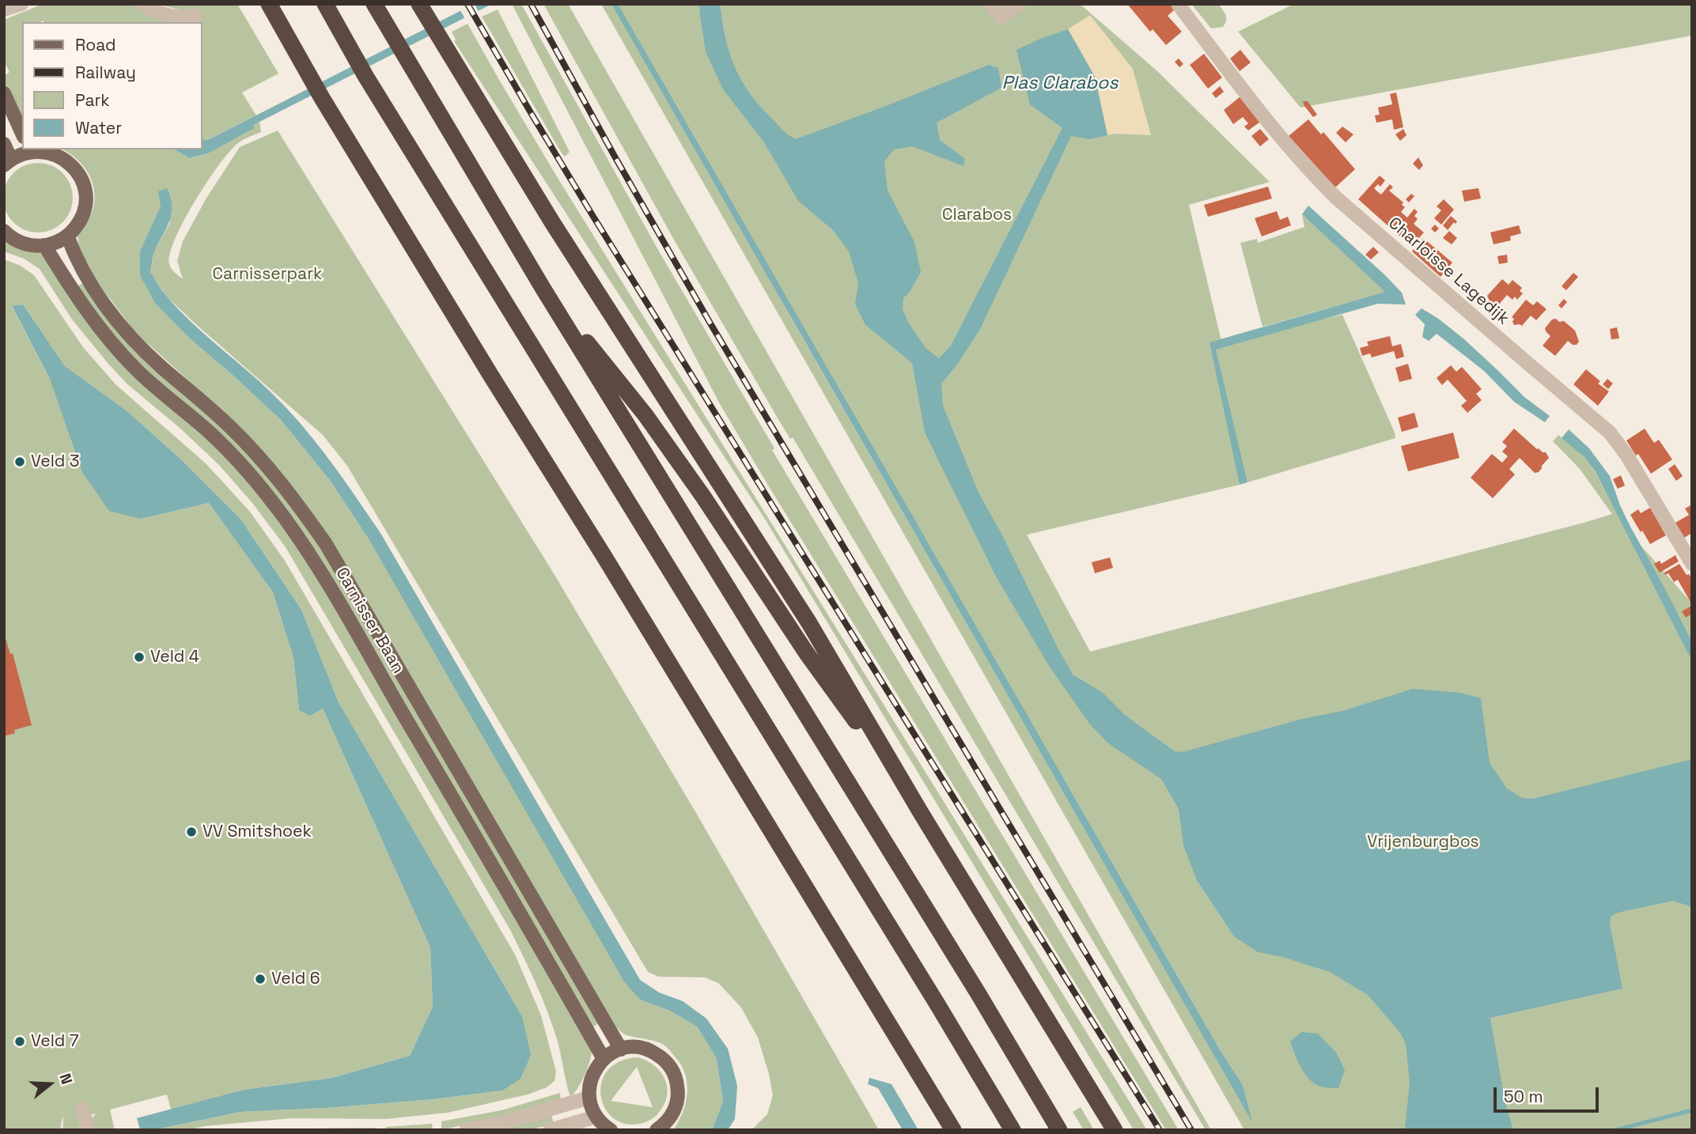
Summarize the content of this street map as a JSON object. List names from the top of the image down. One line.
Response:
{"streets":{"main road":["Carnisser Baan"],"street":["Charloisse Lagedijk"]},"water":["Plas Clarabos"],"parks":["Clarabos","Carnisserpark","Vrijenburgbos"],"places":["Veld 3","Veld 4","VV Smitshoek","Veld 6","Veld 7"],"legend":["Road","Railway","Park","Water"],"scale_bar":"50 m","north":"right"}
